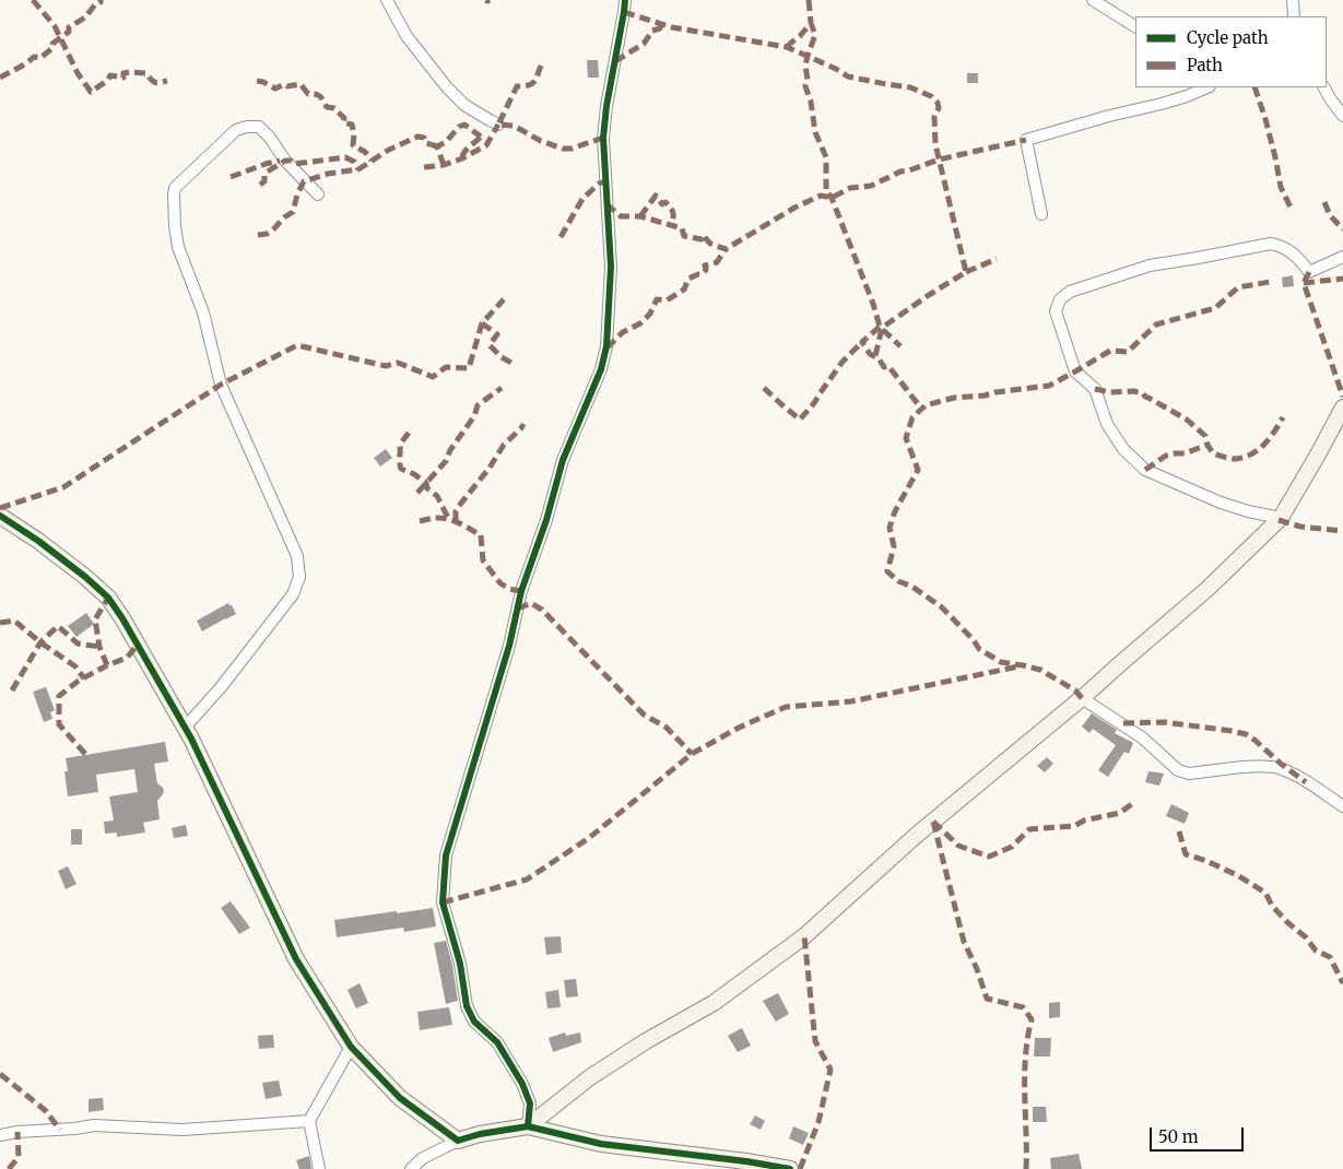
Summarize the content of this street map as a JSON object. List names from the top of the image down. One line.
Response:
{"legend":["Cycle path","Path"],"scale_bar":"50 m"}
